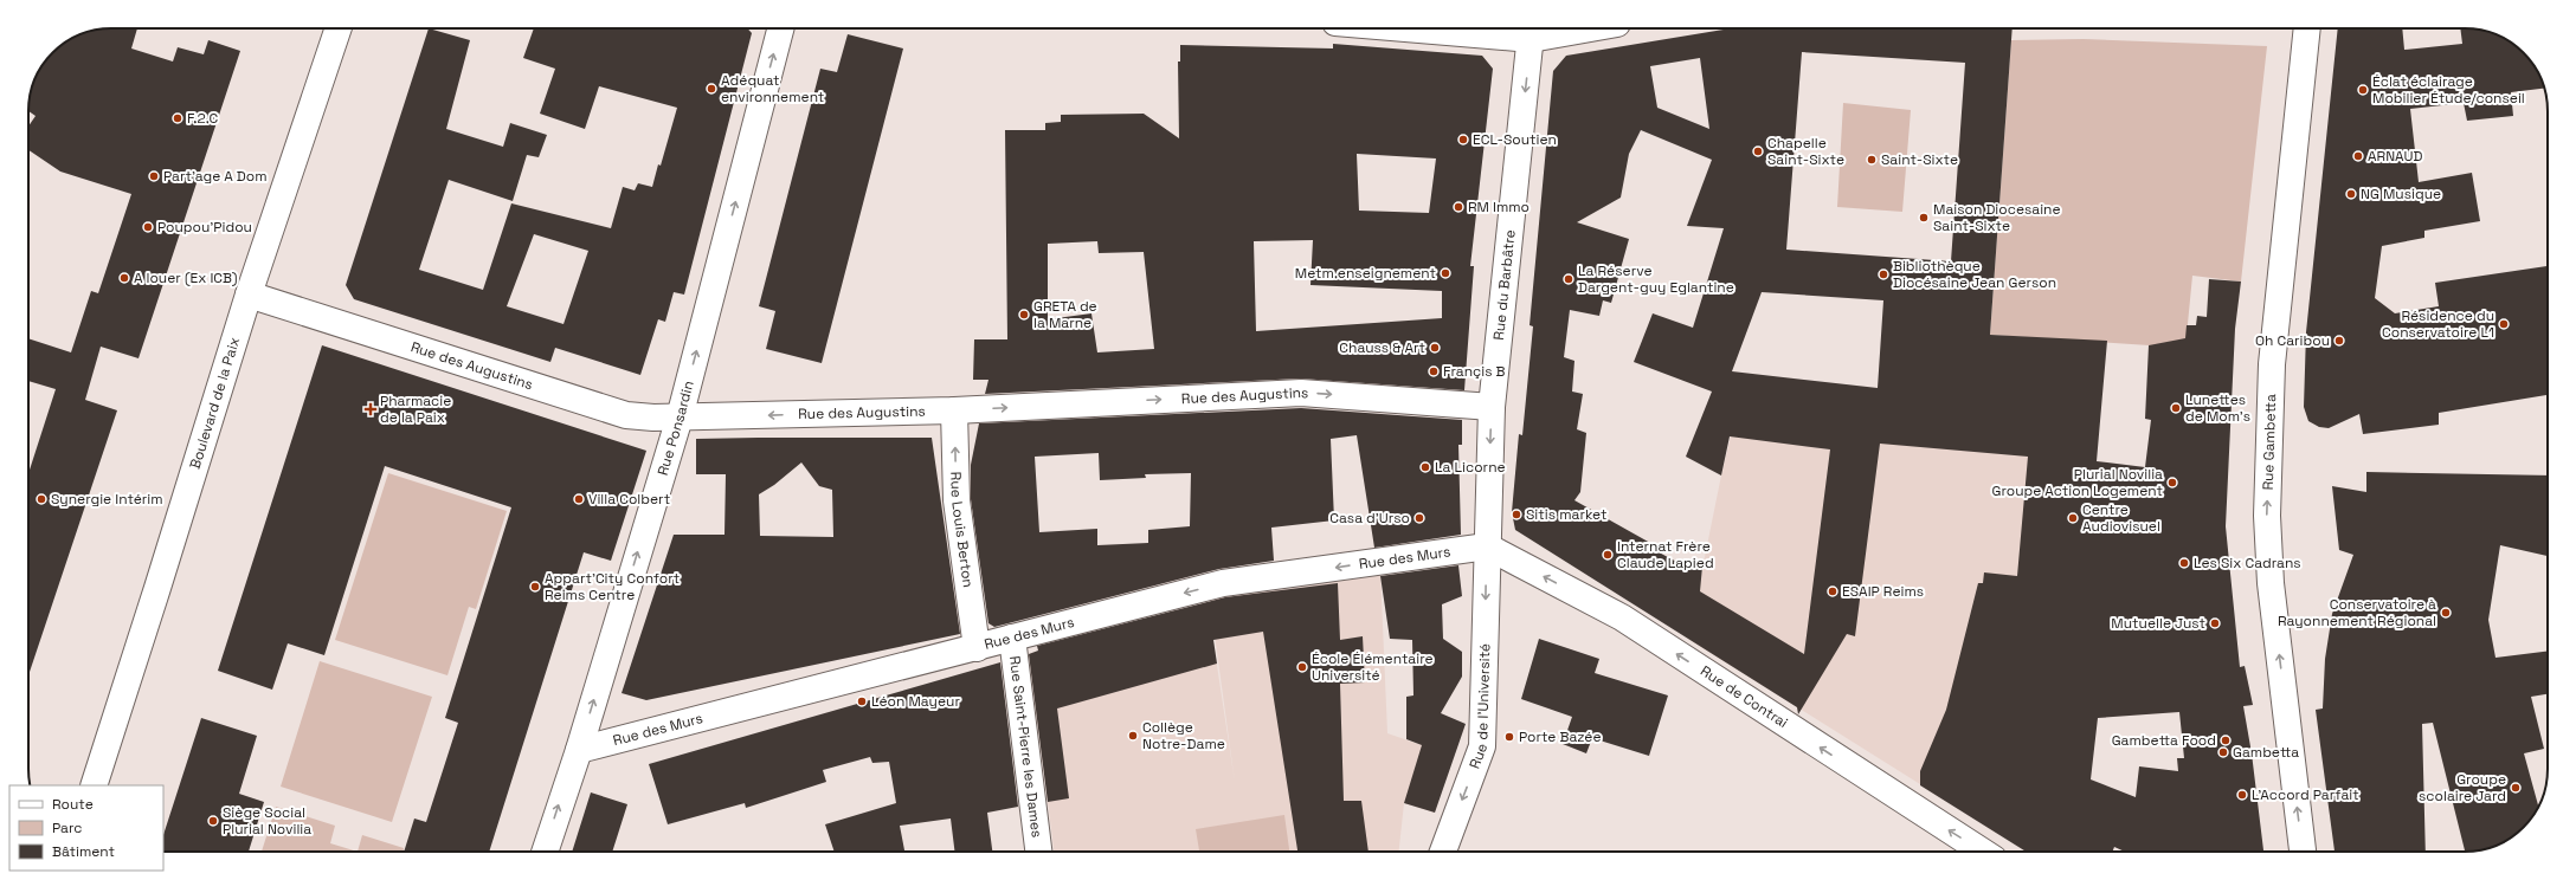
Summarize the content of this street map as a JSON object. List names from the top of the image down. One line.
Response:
{"streets":{"street":["Rue du Barbâtre","Rue des Augustins","Boulevard de la Paix","Rue Ponsardin","Rue Gambetta","Rue Louis Berton","Rue des Murs","Rue de Contrai","Rue de l'Université","Rue Saint-Pierre les Dames"]},"crossings":[["Rue du Barbâtre","Rue des Augustins"],["Rue du Barbâtre","Rue des Murs"],["Rue du Barbâtre","Rue de Contrai"],["Rue du Barbâtre","Rue de l'Université"],["Rue des Augustins","Boulevard de la Paix"],["Rue des Augustins","Rue Ponsardin"],["Rue des Augustins","Rue Louis Berton"],["Rue Ponsardin","Rue des Murs"],["Rue Louis Berton","Rue des Murs"],["Rue des Murs","Rue de Contrai"],["Rue des Murs","Rue de l'Université"],["Rue des Murs","Rue Saint-Pierre les Dames"],["Rue de Contrai","Rue de l'Université"]],"one_way":["Rue du Barbâtre","Rue Ponsardin","Rue Gambetta","Rue Louis Berton","Rue des Murs","Rue de Contrai","Rue de l'Université"],"places":{"other":["Adéquat environnement","Éclat éclairage Mobilier Étude/conseil","F.2.C","ECL-Soutien","Chapelle Saint-Sixte","ARNAUD","Saint-Sixte","Part’age A Dom","NG Musique","RM Immo","Maison Diocesaine Saint-Sixte","Poupou’Pidou","Metm.enseignement","Bibliothèque Diocésaine Jean Gerson","A louer (Ex ICB)","La Réserve Dargent-guy Eglantine","GRETA de la Marne","Résidence du Conservatoire L1","Oh Caribou","Chauss & Art","Françis B","Lunettes de Mom’s","La Licorne","Plurial Novilia Groupe Action Logement","Synergie Intérim","Villa Colbert","Sitis market","Casa d’Urso","Centre Audiovisuel","Internat Frère Claude Lapied","Les Six Cadrans","Appart'City Confort Reims Centre","ESAIP Reims","Conservatoire à Rayonnement Régional","Mutuelle Just","École Élémentaire Université","Léon Mayeur","Collège Notre-Dame","Porte Bazée","Gambetta Food","Gambetta","Groupe scolaire Jard","L’Accord Parfait","Siège Social Plurial Novilia"],"health":["Pharmacie de la Paix"]},"legend":["Route","Parc","Bâtiment"]}
